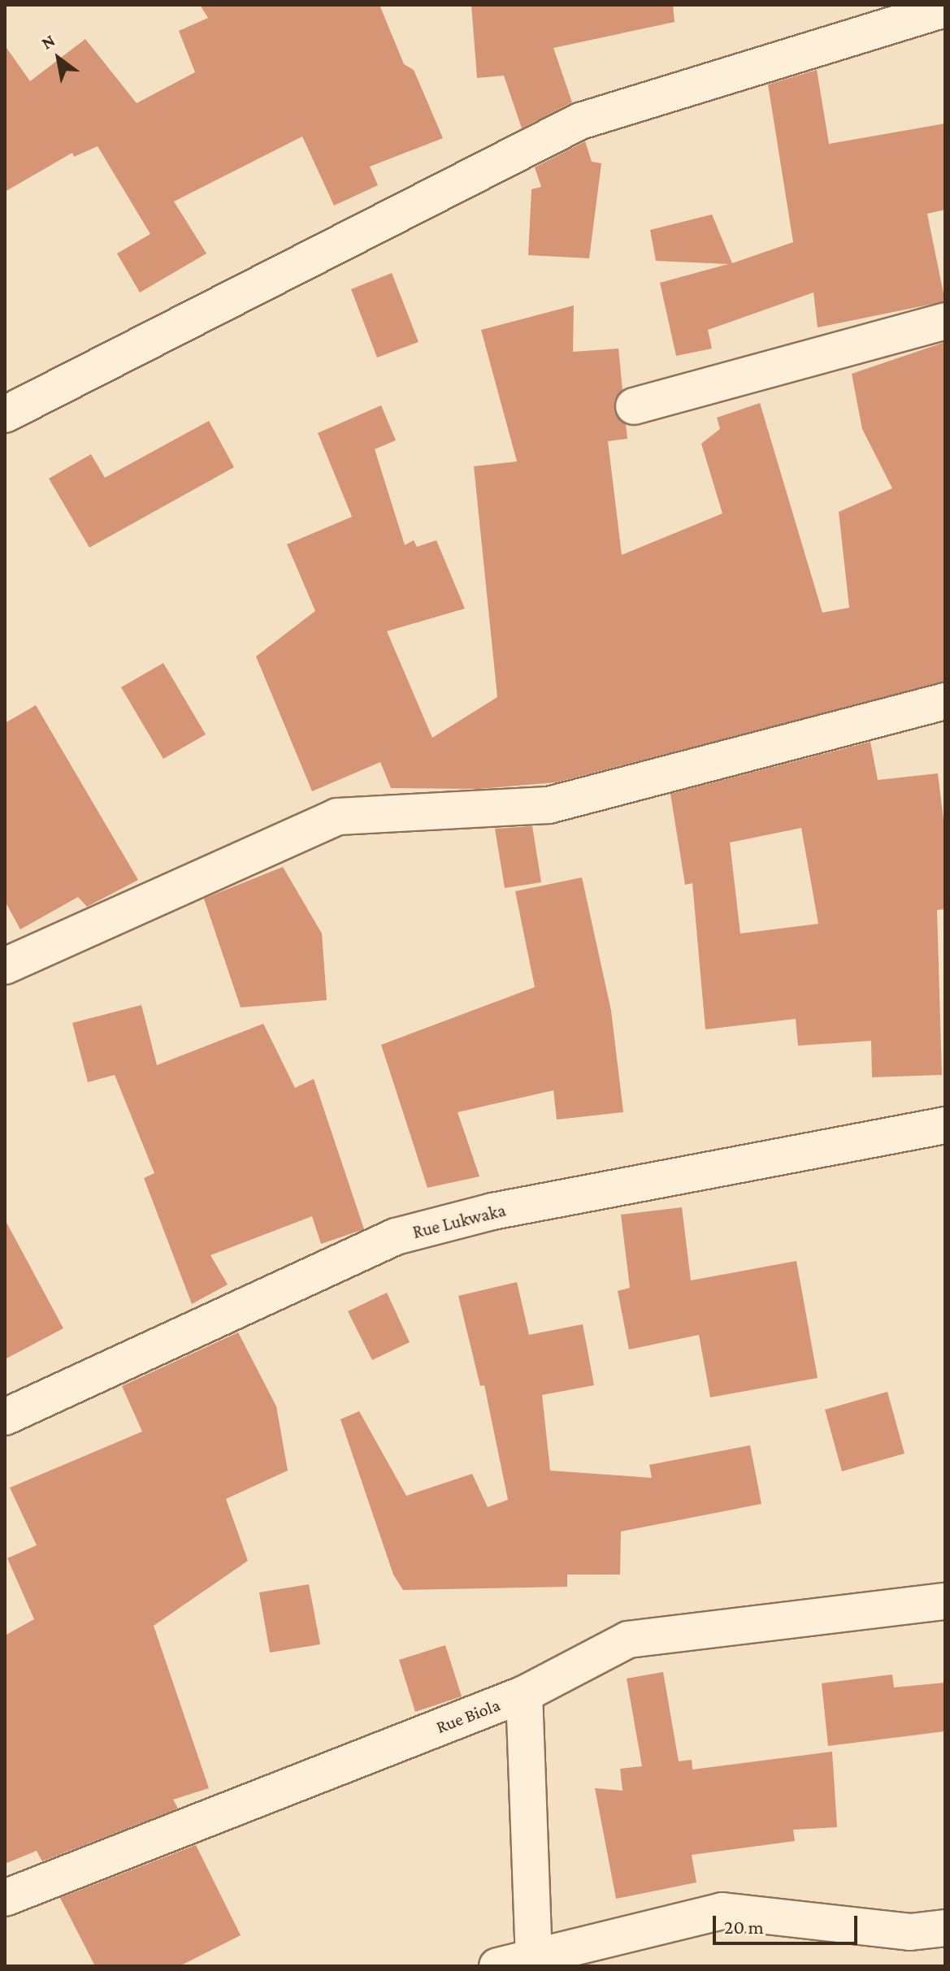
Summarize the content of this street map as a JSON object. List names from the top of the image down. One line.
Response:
{"streets":{"street":["Rue Lukwaka","Rue Biola"]},"scale_bar":"20 m","north":"top left"}
